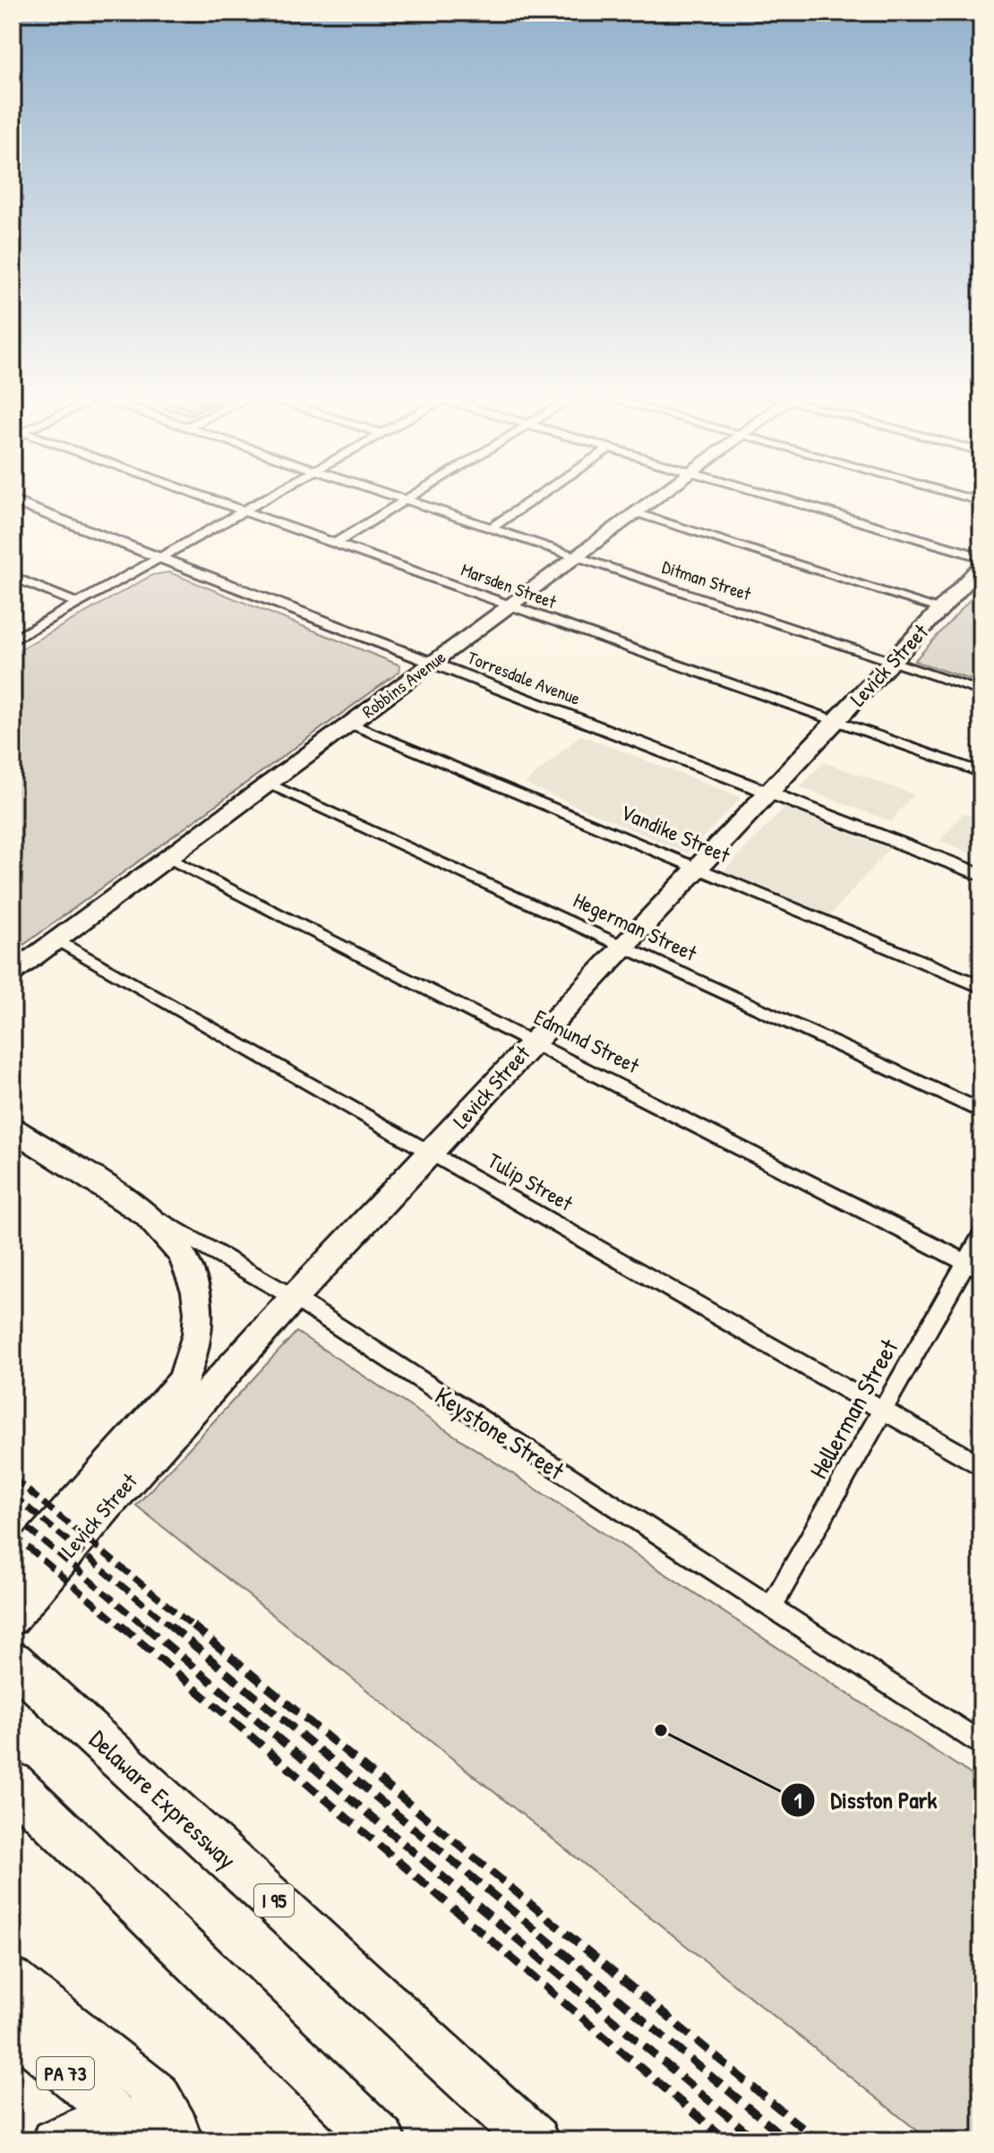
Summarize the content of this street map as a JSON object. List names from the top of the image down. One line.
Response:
{"streets":{"highway":["Delaware Expressway","I 95"],"main road":["Levick Street","Robbins Avenue","Keystone Street","PA 73"],"street":["Ditman Street","Marsden Street","Torresdale Avenue","Vandike Street","Hegerman Street","Edmund Street","Tulip Street","Hellerman Street"]},"crossings":[["Ditman Street","Levick Street"],["Ditman Street","Robbins Avenue"],["Marsden Street","Levick Street"],["Marsden Street","Robbins Avenue"],["Levick Street","Torresdale Avenue"],["Levick Street","Vandike Street"],["Levick Street","Hegerman Street"],["Levick Street","Edmund Street"],["Levick Street","Tulip Street"],["Levick Street","Keystone Street"],["Torresdale Avenue","Robbins Avenue"],["Robbins Avenue","Vandike Street"],["Robbins Avenue","Hegerman Street"],["Robbins Avenue","Edmund Street"],["Robbins Avenue","Tulip Street"],["Edmund Street","Hellerman Street"],["Tulip Street","Hellerman Street"],["Hellerman Street","Keystone Street"]],"places":["Disston Park"]}
